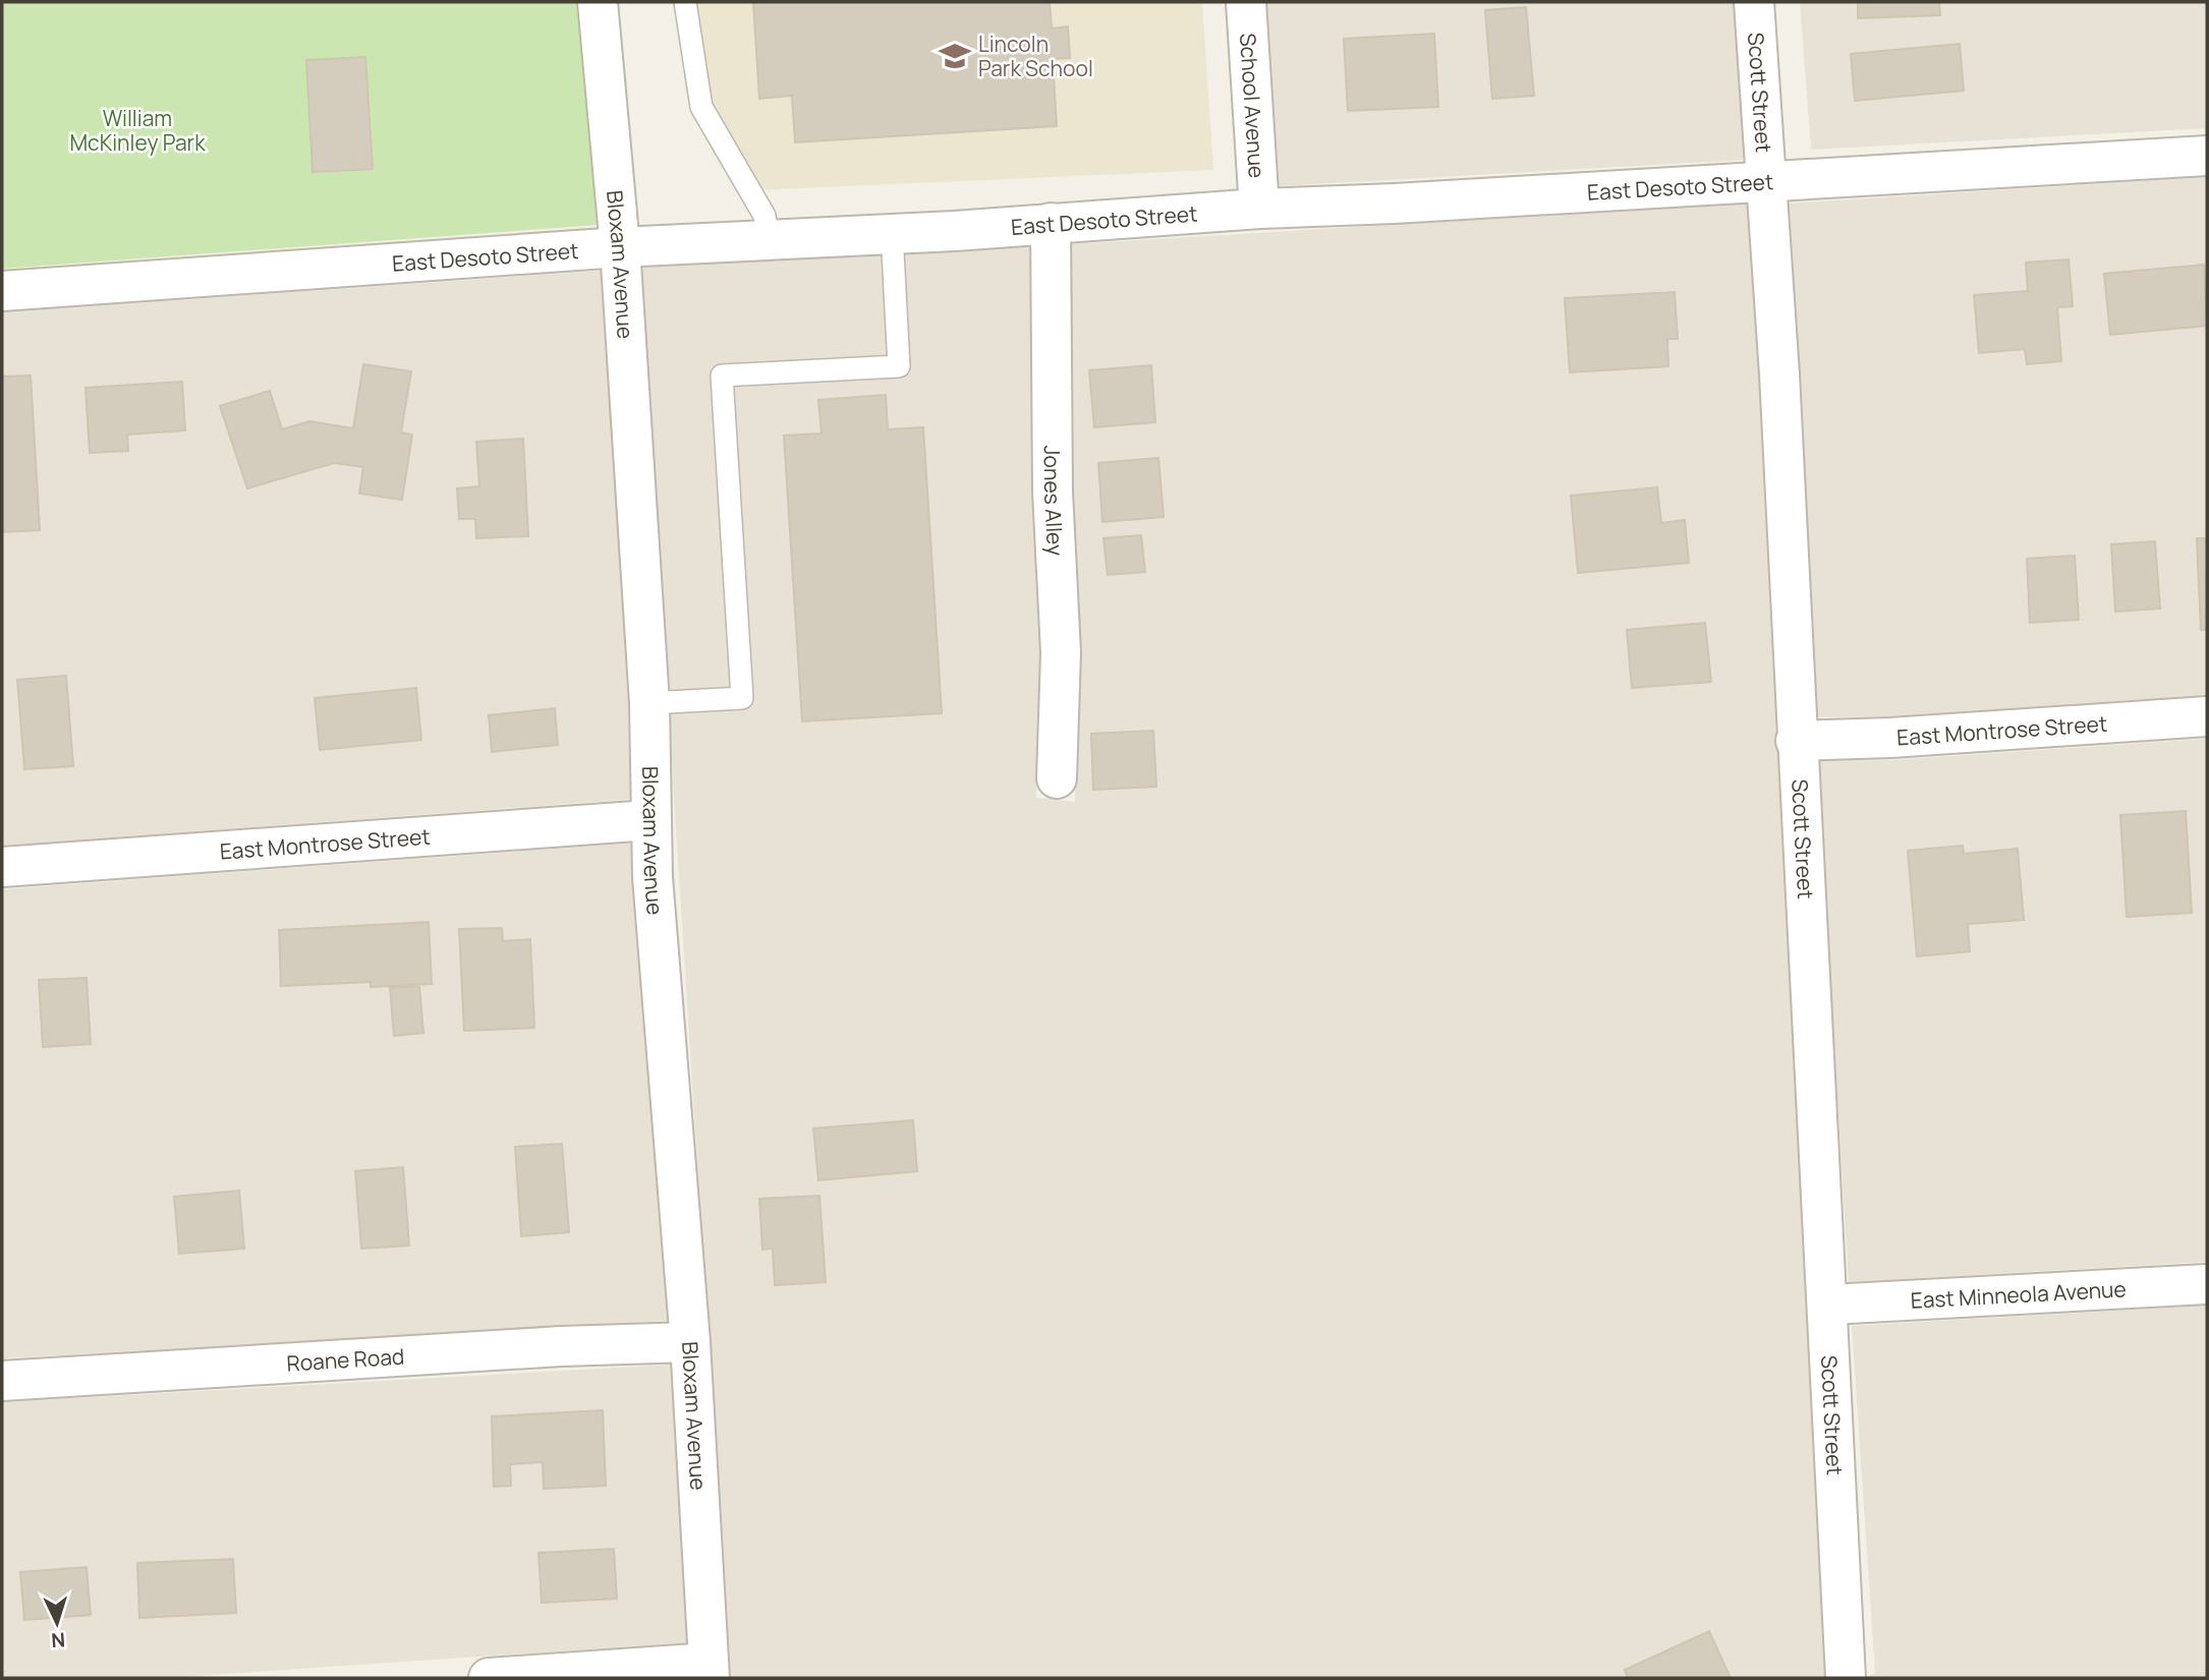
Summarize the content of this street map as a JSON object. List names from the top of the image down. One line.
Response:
{"streets":{"street":["Scott Street","School Avenue","East Desoto Street","Bloxam Avenue","Jones Alley","East Montrose Street","East Minneola Avenue","Roane Road"]},"crossings":[["Scott Street","East Desoto Street"],["Scott Street","East Montrose Street"],["Scott Street","East Minneola Avenue"],["School Avenue","East Desoto Street"],["East Desoto Street","Bloxam Avenue"],["East Desoto Street","Jones Alley"],["Bloxam Avenue","East Montrose Street"],["Bloxam Avenue","Roane Road"]],"parks":["William McKinley Park"],"places":{"school or university":["Lincoln Park School"]},"north":"bottom"}
